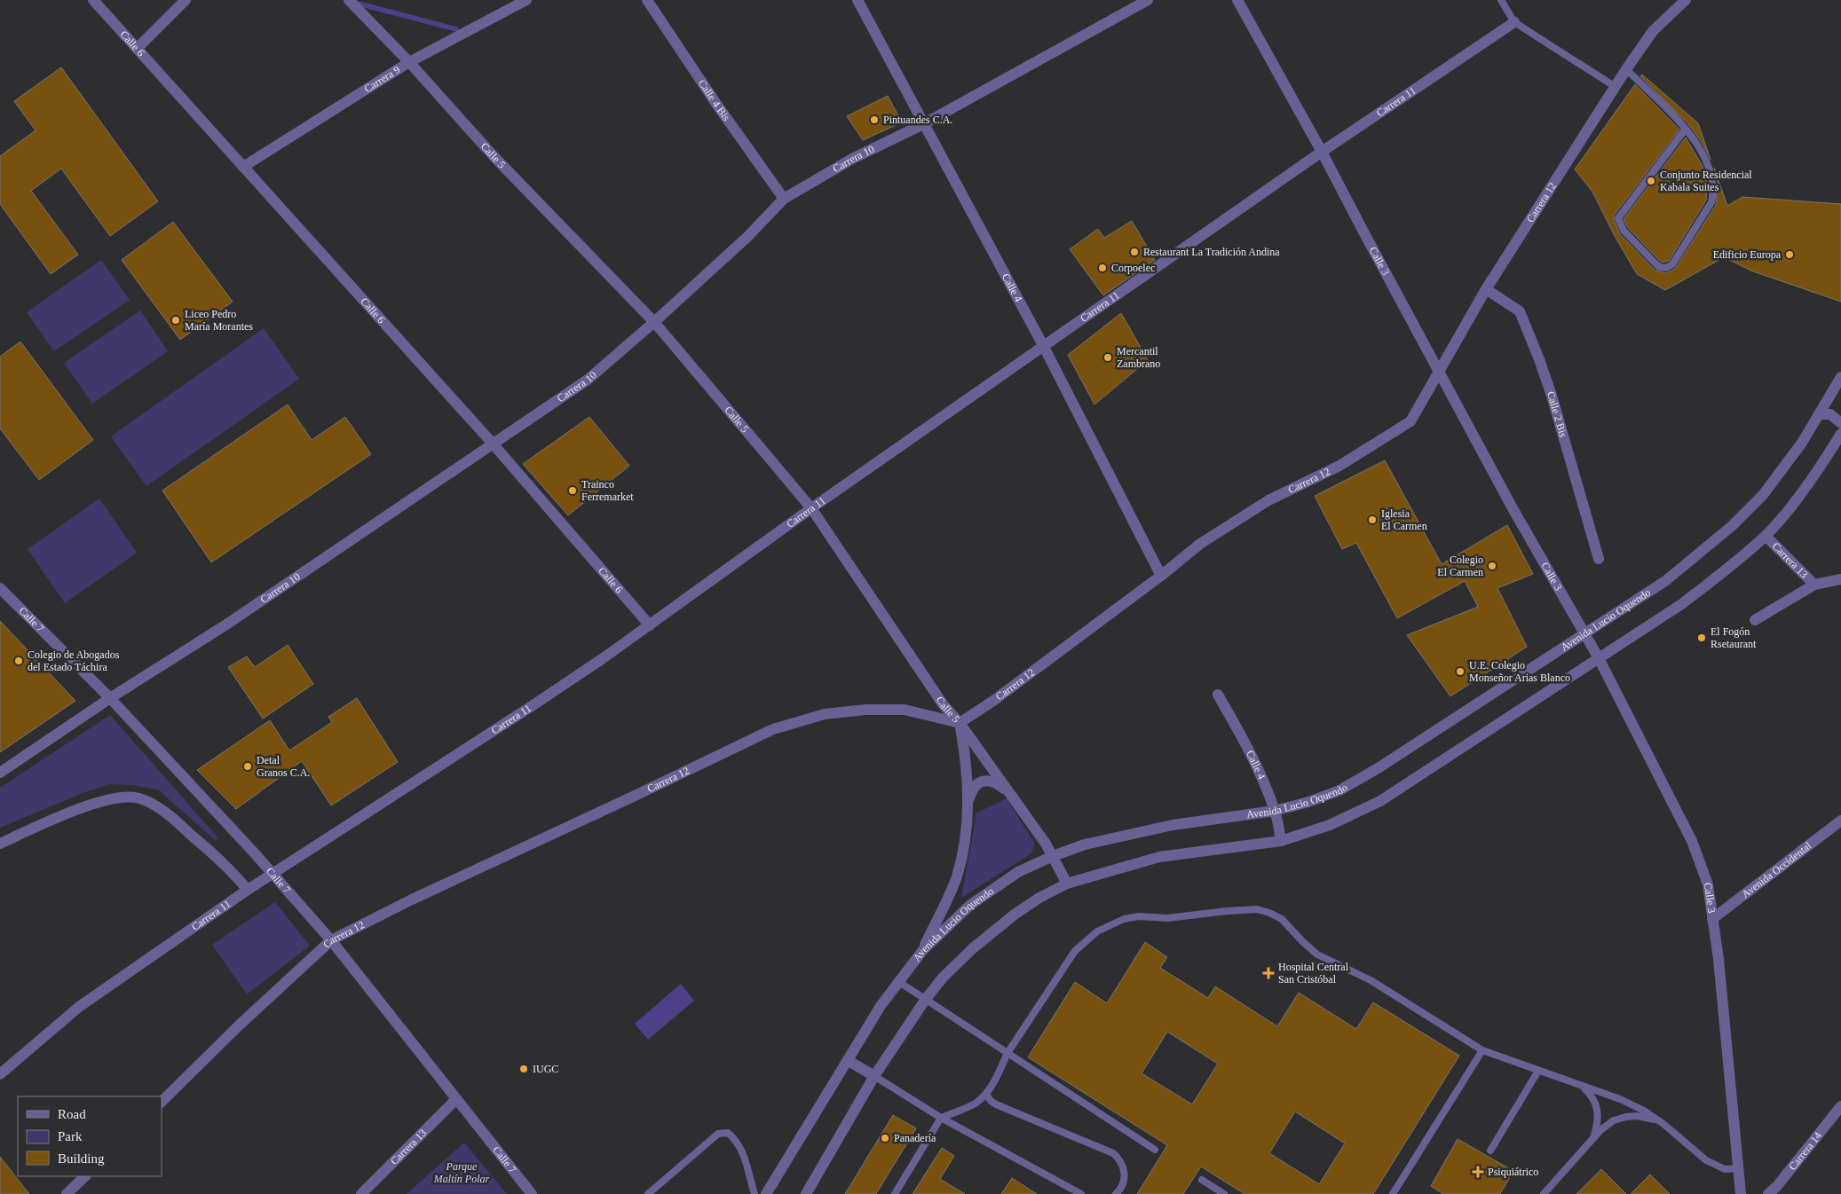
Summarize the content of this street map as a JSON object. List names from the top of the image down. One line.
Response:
{"streets":{"street":["Calle 6","Carrera 9","Calle 4 Bis","Carrera 11","Calle 5","Carrera 10","Carrera 12","Calle 3","Calle 4","Calle 2 Bis","Carrera 13","Calle 7","Avenida Lucio Oquendo","Avenida Occidental","Carrera 14"]},"crossings":[["Calle 6","Carrera 9"],["Calle 6","Carrera 11"],["Calle 6","Carrera 10"],["Carrera 9","Calle 5"],["Calle 4 Bis","Carrera 10"],["Carrera 11","Calle 5"],["Carrera 11","Calle 3"],["Carrera 11","Calle 4"],["Carrera 11","Calle 7"],["Calle 5","Carrera 10"],["Calle 5","Carrera 12"],["Calle 5","Avenida Lucio Oquendo"],["Carrera 10","Calle 4"],["Carrera 10","Calle 7"],["Carrera 12","Calle 3"],["Carrera 12","Calle 4"],["Carrera 12","Calle 2 Bis"],["Carrera 12","Calle 7"],["Calle 3","Avenida Lucio Oquendo"],["Calle 3","Avenida Occidental"],["Calle 4","Avenida Lucio Oquendo"],["Carrera 13","Calle 7"]],"parks":["Parque Maltín Polar"],"places":{"other":["Pintuandes C.A.","Conjunto Residencial Kabala Suites","Restaurant La Tradición Andina","Edificio Europa","Corpoelec","Liceo Pedro María Morantes","Mercantil Zambrano","Trainco Ferremarket","Iglesia El Carmen","Colegio El Carmen","El Fogón Rsetaurant","Colegio de Abogados del Estado Táchira","U.E. Colegio Monseñor Arias Blanco","Detal Granos C.A.","IUGC","Panadería"],"health":["Hospital Central San Cristóbal","Psiquiátrico"]},"legend":["Road","Park","Building"]}
